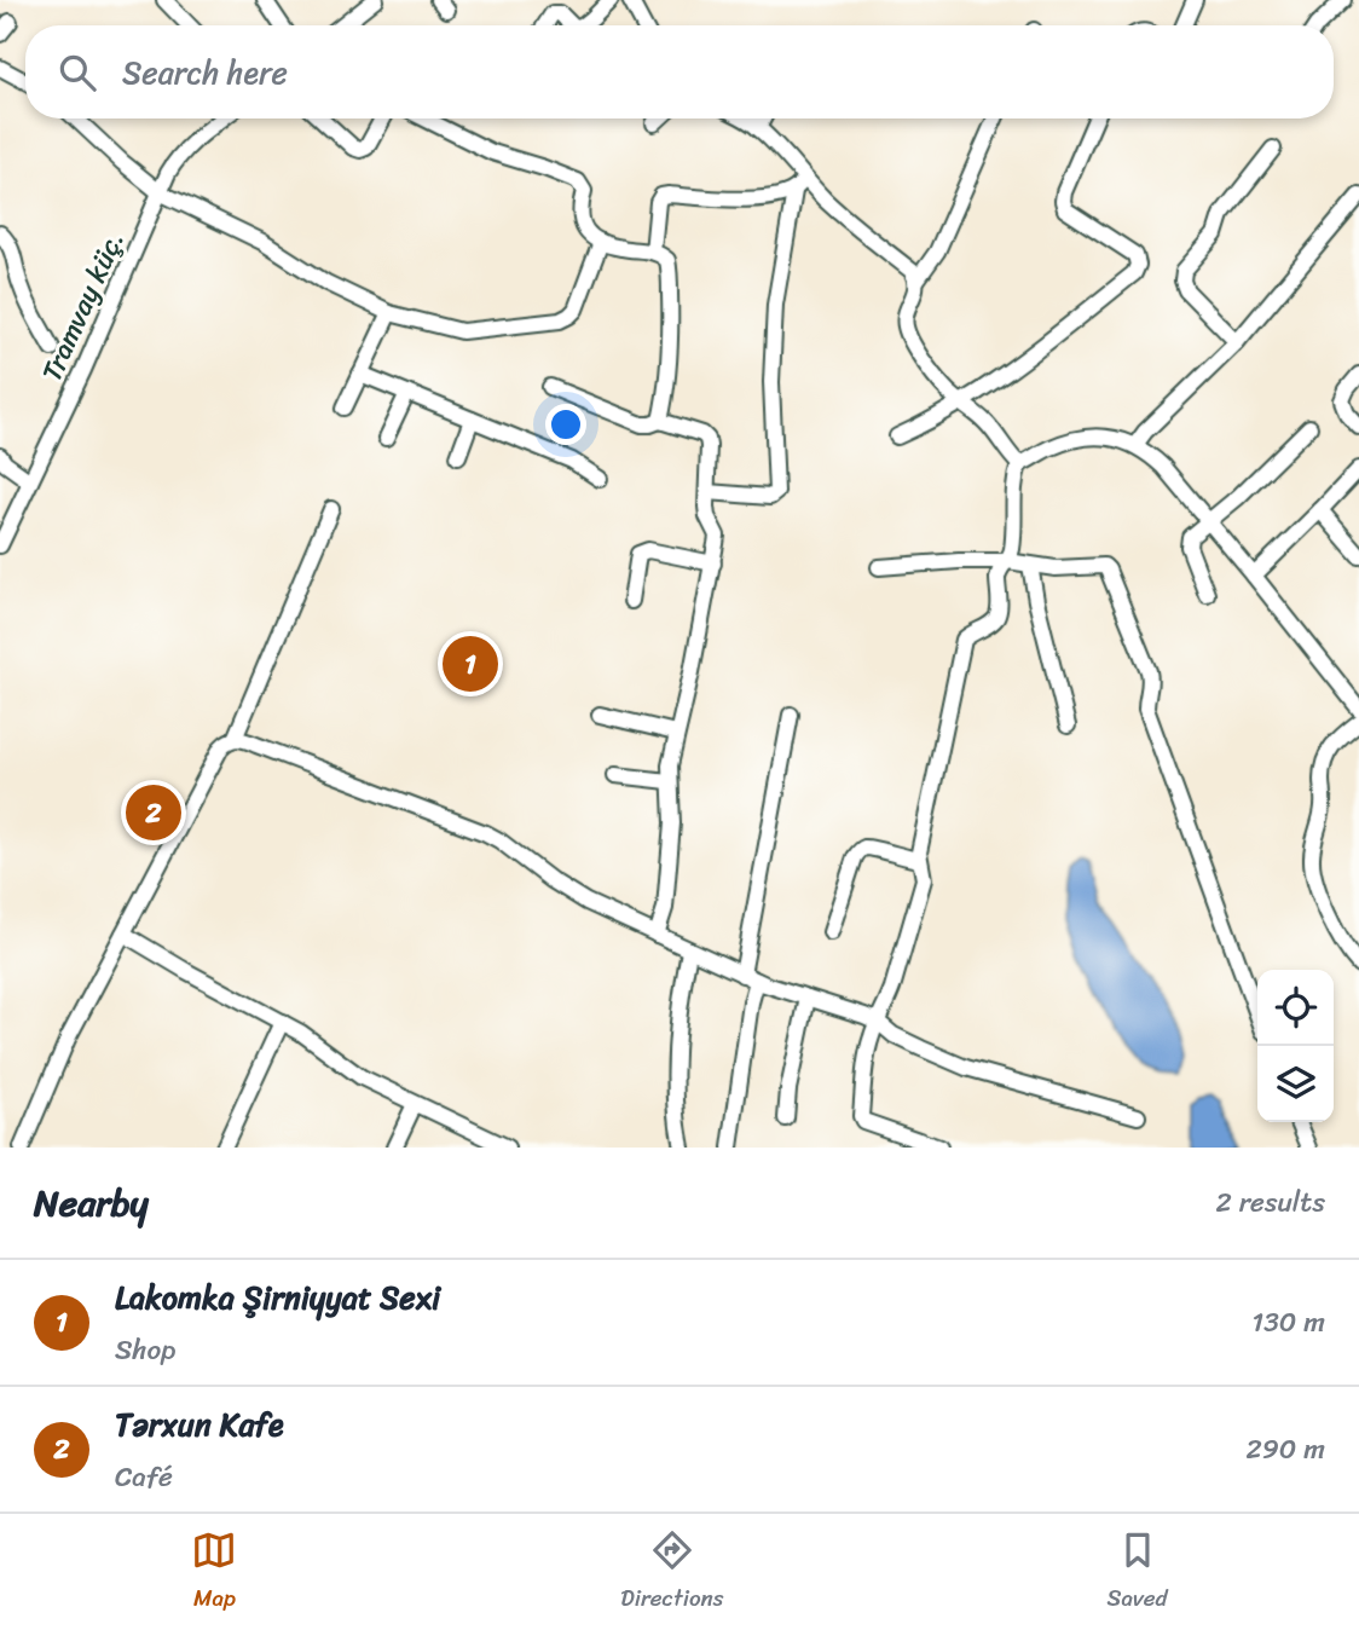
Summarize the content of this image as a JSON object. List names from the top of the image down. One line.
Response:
{"streets":{"street":["Tramvay küç."]},"page":{"search":"Search here","pins":["1","2"],"heading":["Nearby","2 results"],"list":[{"mark":"1","name":"Lakomka Şirniyyat Sexi","note":"Shop","value":"130 m"},{"mark":"2","name":"Tərxun Kafe","note":"Café","value":"290 m"}],"nav":["Map","Directions","Saved"]}}
